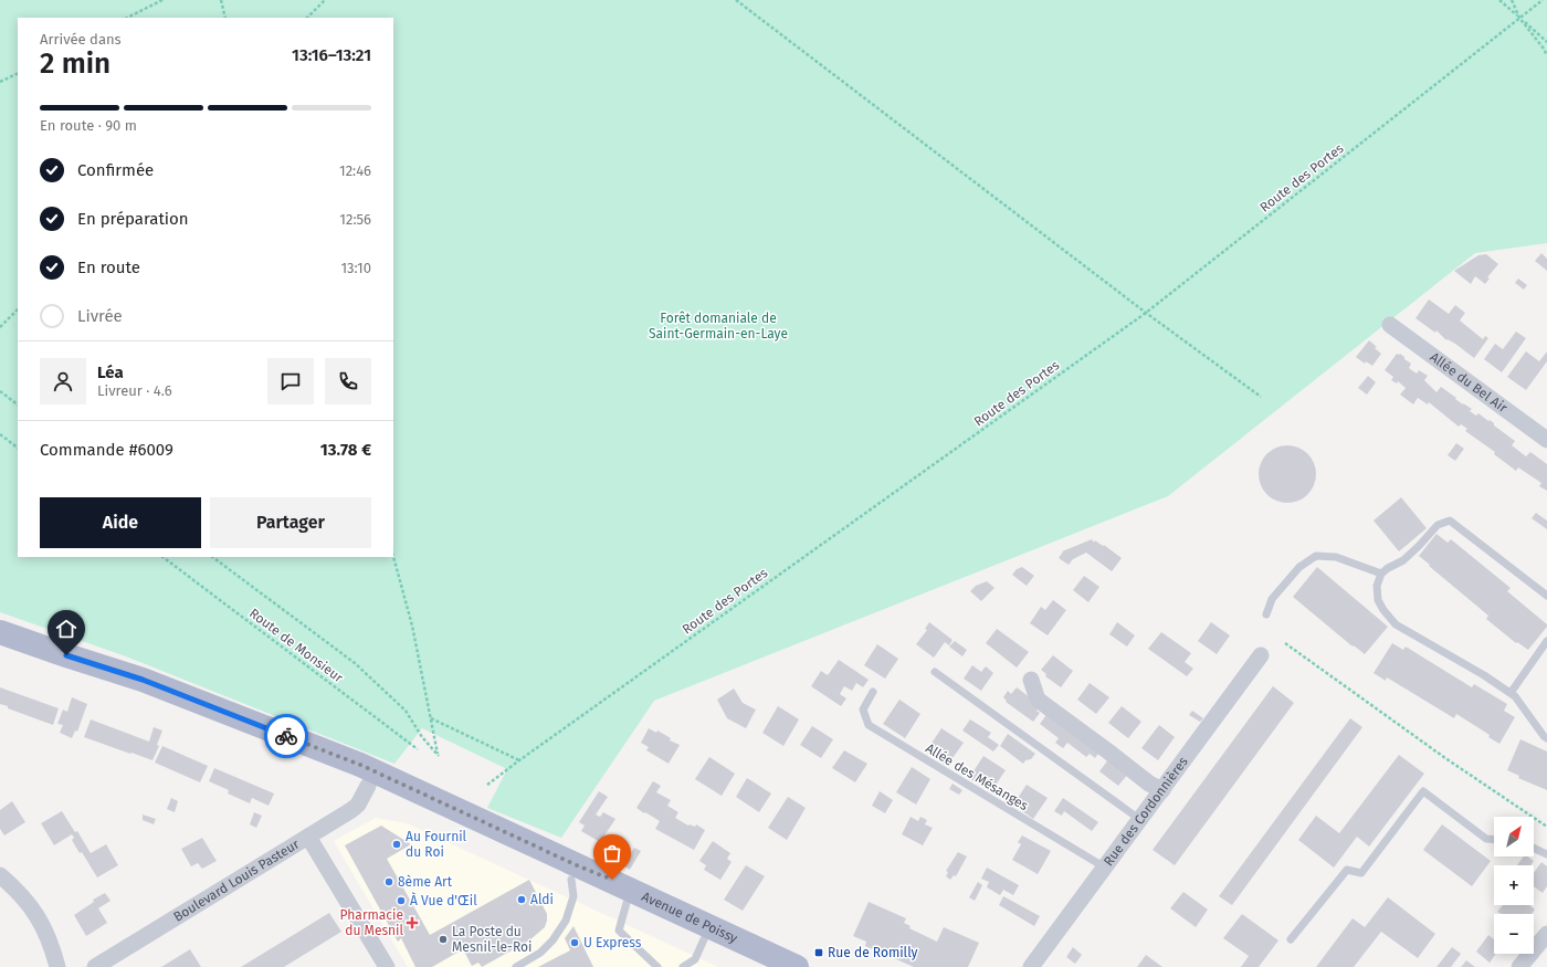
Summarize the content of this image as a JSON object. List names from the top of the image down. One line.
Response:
{"streets":{"main road":["Avenue de Poissy"],"street":["Allée du Bel Air","Rue des Cordonnières","Boulevard Louis Pasteur"],"lane":["Allée des Mésanges"],"path":["Route des Portes","Route de Monsieur"]},"crossings":[["Allée des Mésanges","Rue des Cordonnières"],["Boulevard Louis Pasteur","Avenue de Poissy"]],"parks":["Forêt domaniale de Saint-Germain-en-Laye"],"places":{"other":["Au Fournil du Roi","8ème Art","Aldi","À Vue d'Œil","La Poste du Mesnil-le-Roi","U Express"],"health":["Pharmacie du Mesnil"],"transit":["Rue de Romilly"]},"north":"top right","page":{"heading":["2 min","Arrivée dans","13:16–13:21"],"panel":["Léa","Livreur · 4.6","Commande #6009","13.78 €"],"bar":"En route · 90 m","list":[["Confirmée","12:46"],["En préparation","12:56"],["En route","13:10"],"Livrée"],"buttons":["Aide","Partager"],"map_buttons":["+","−"]}}
